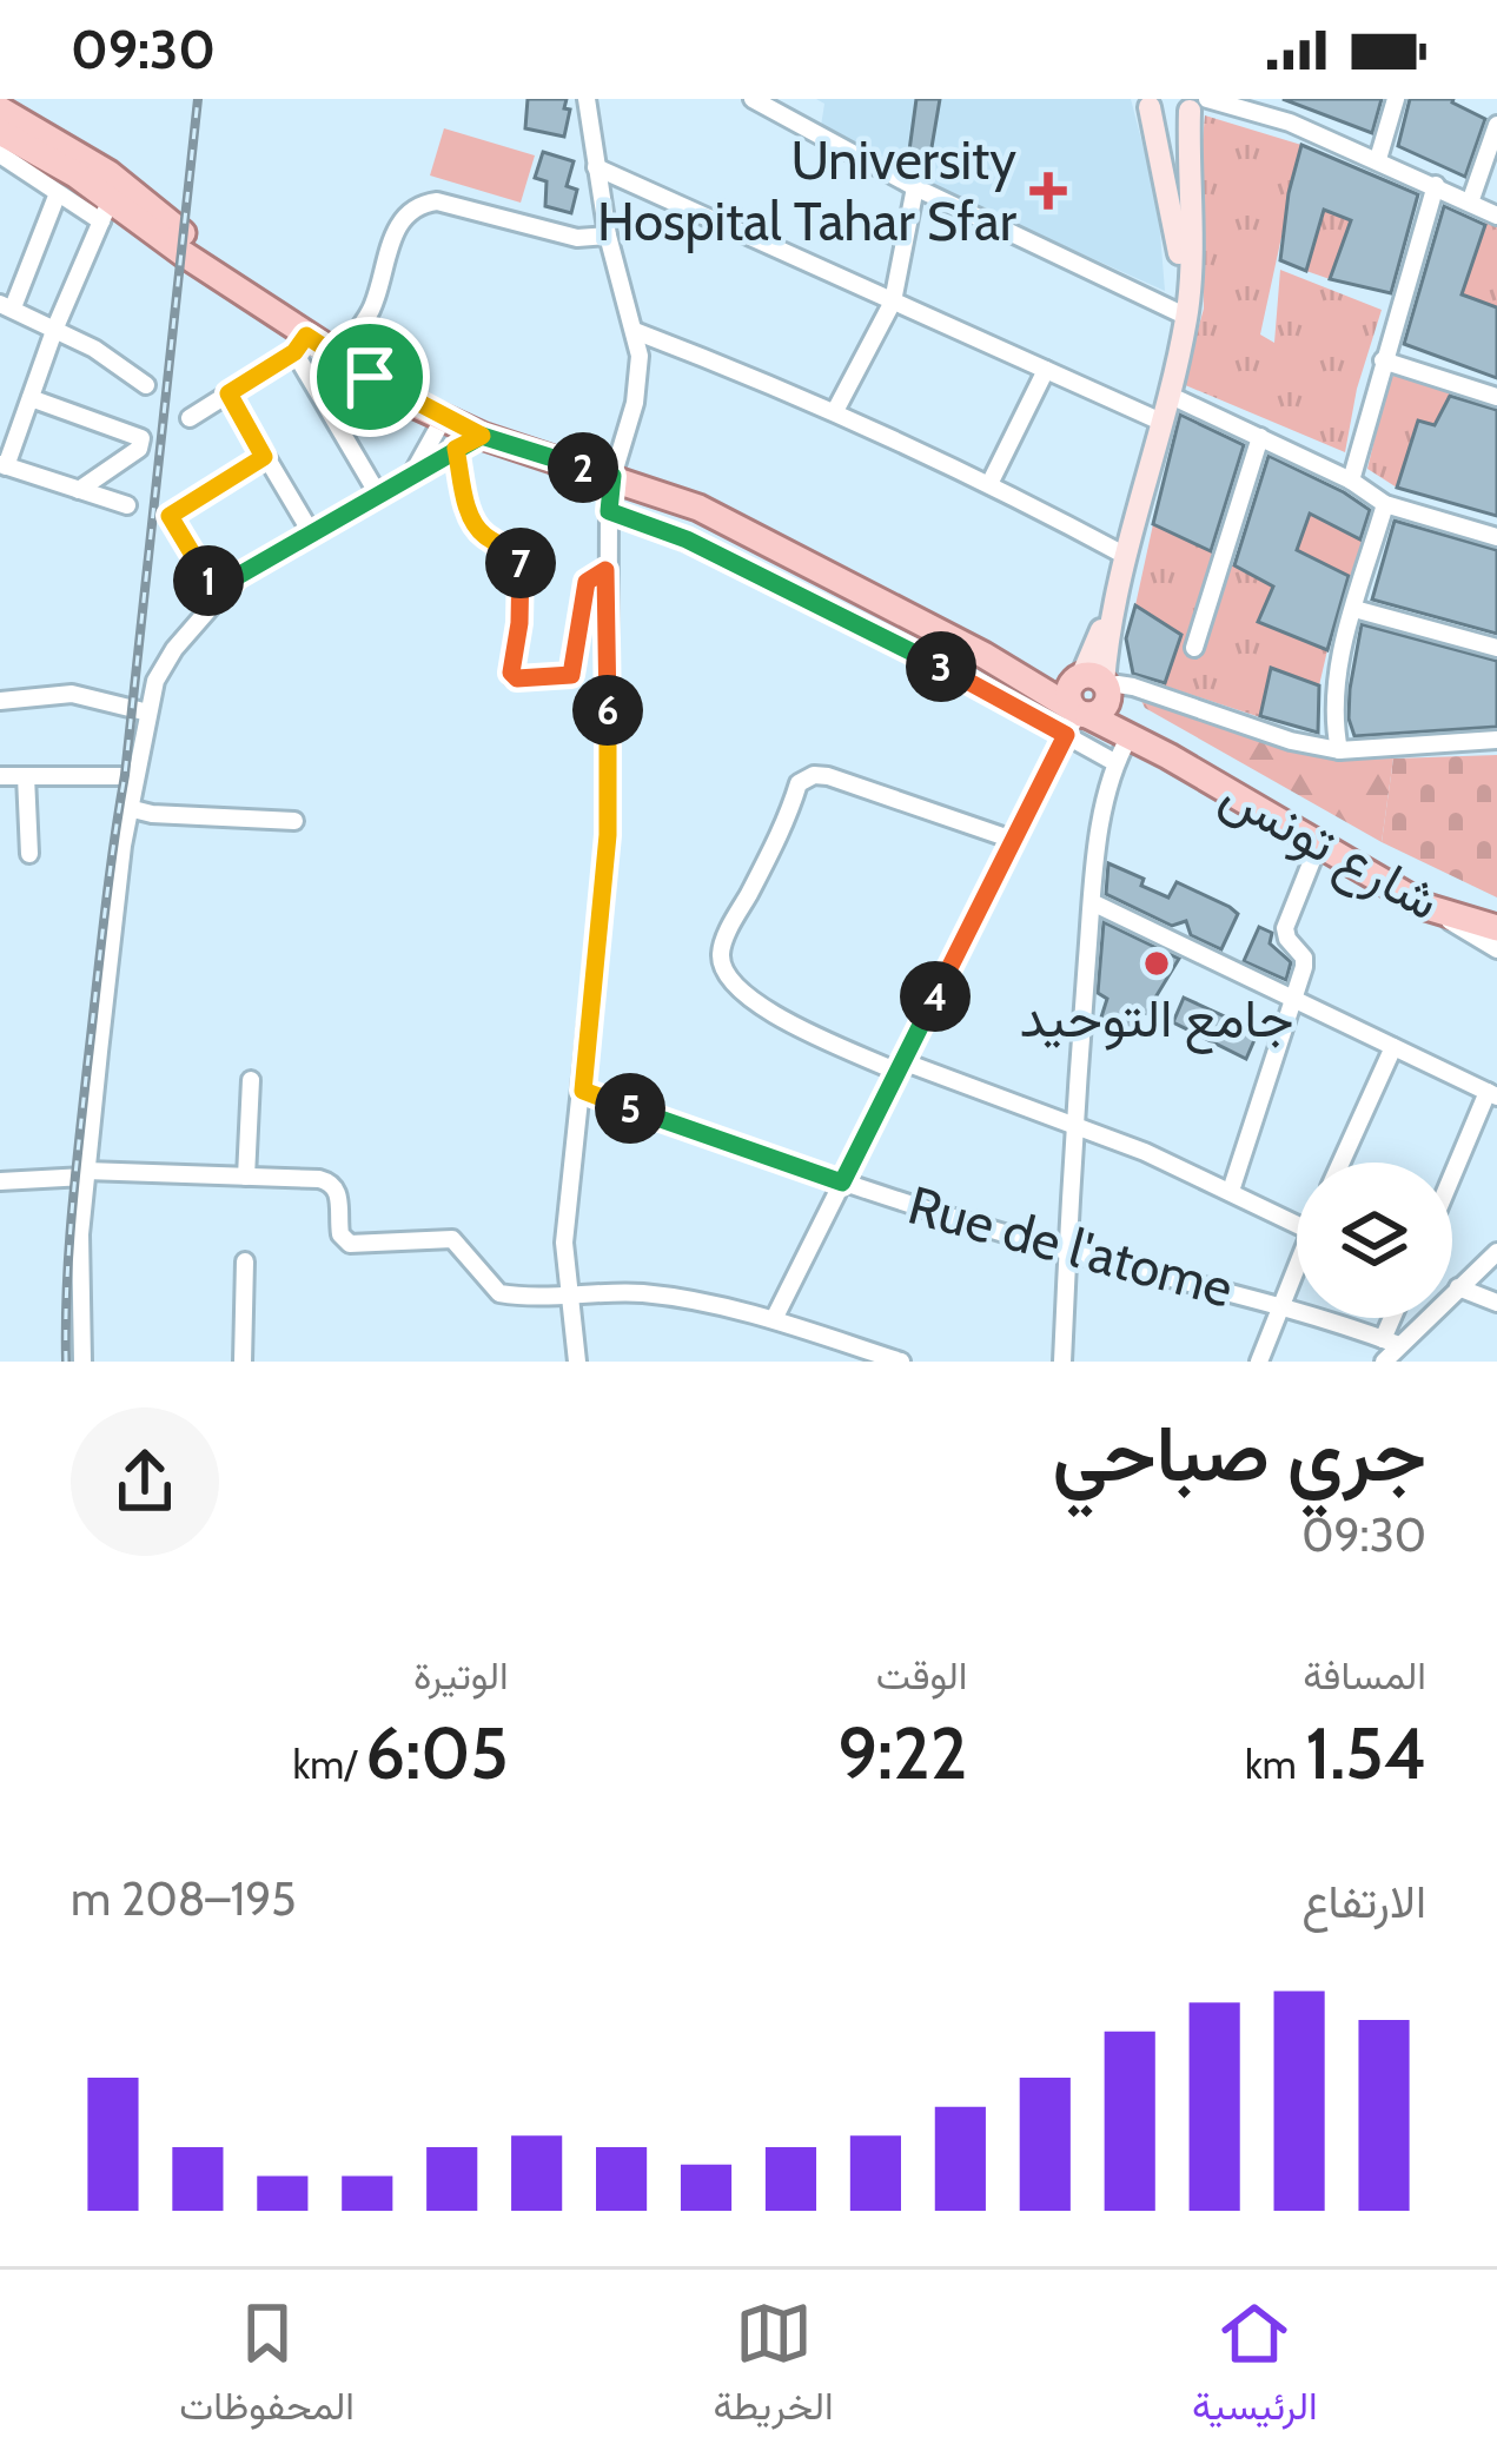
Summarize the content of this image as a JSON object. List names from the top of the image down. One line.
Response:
{"streets":{"main road":["شارع تونس"],"street":["Rue de l'atome"]},"places":{"health":["University Hospital Tahar Sfar"],"other":["جامع التوحيد"]},"page":{"status":"09:30","pins":["2","7","1","3","6","4","5"],"heading":["جري صباحي","09:30"],"stats":[["المسافة","1.54 km"],["الوقت","9:22"],["الوتيرة","6:05 /km"]],"chart":["الارتفاع","195–208 m"],"tabs":["الرئيسية","الخريطة","المحفوظات"]}}
